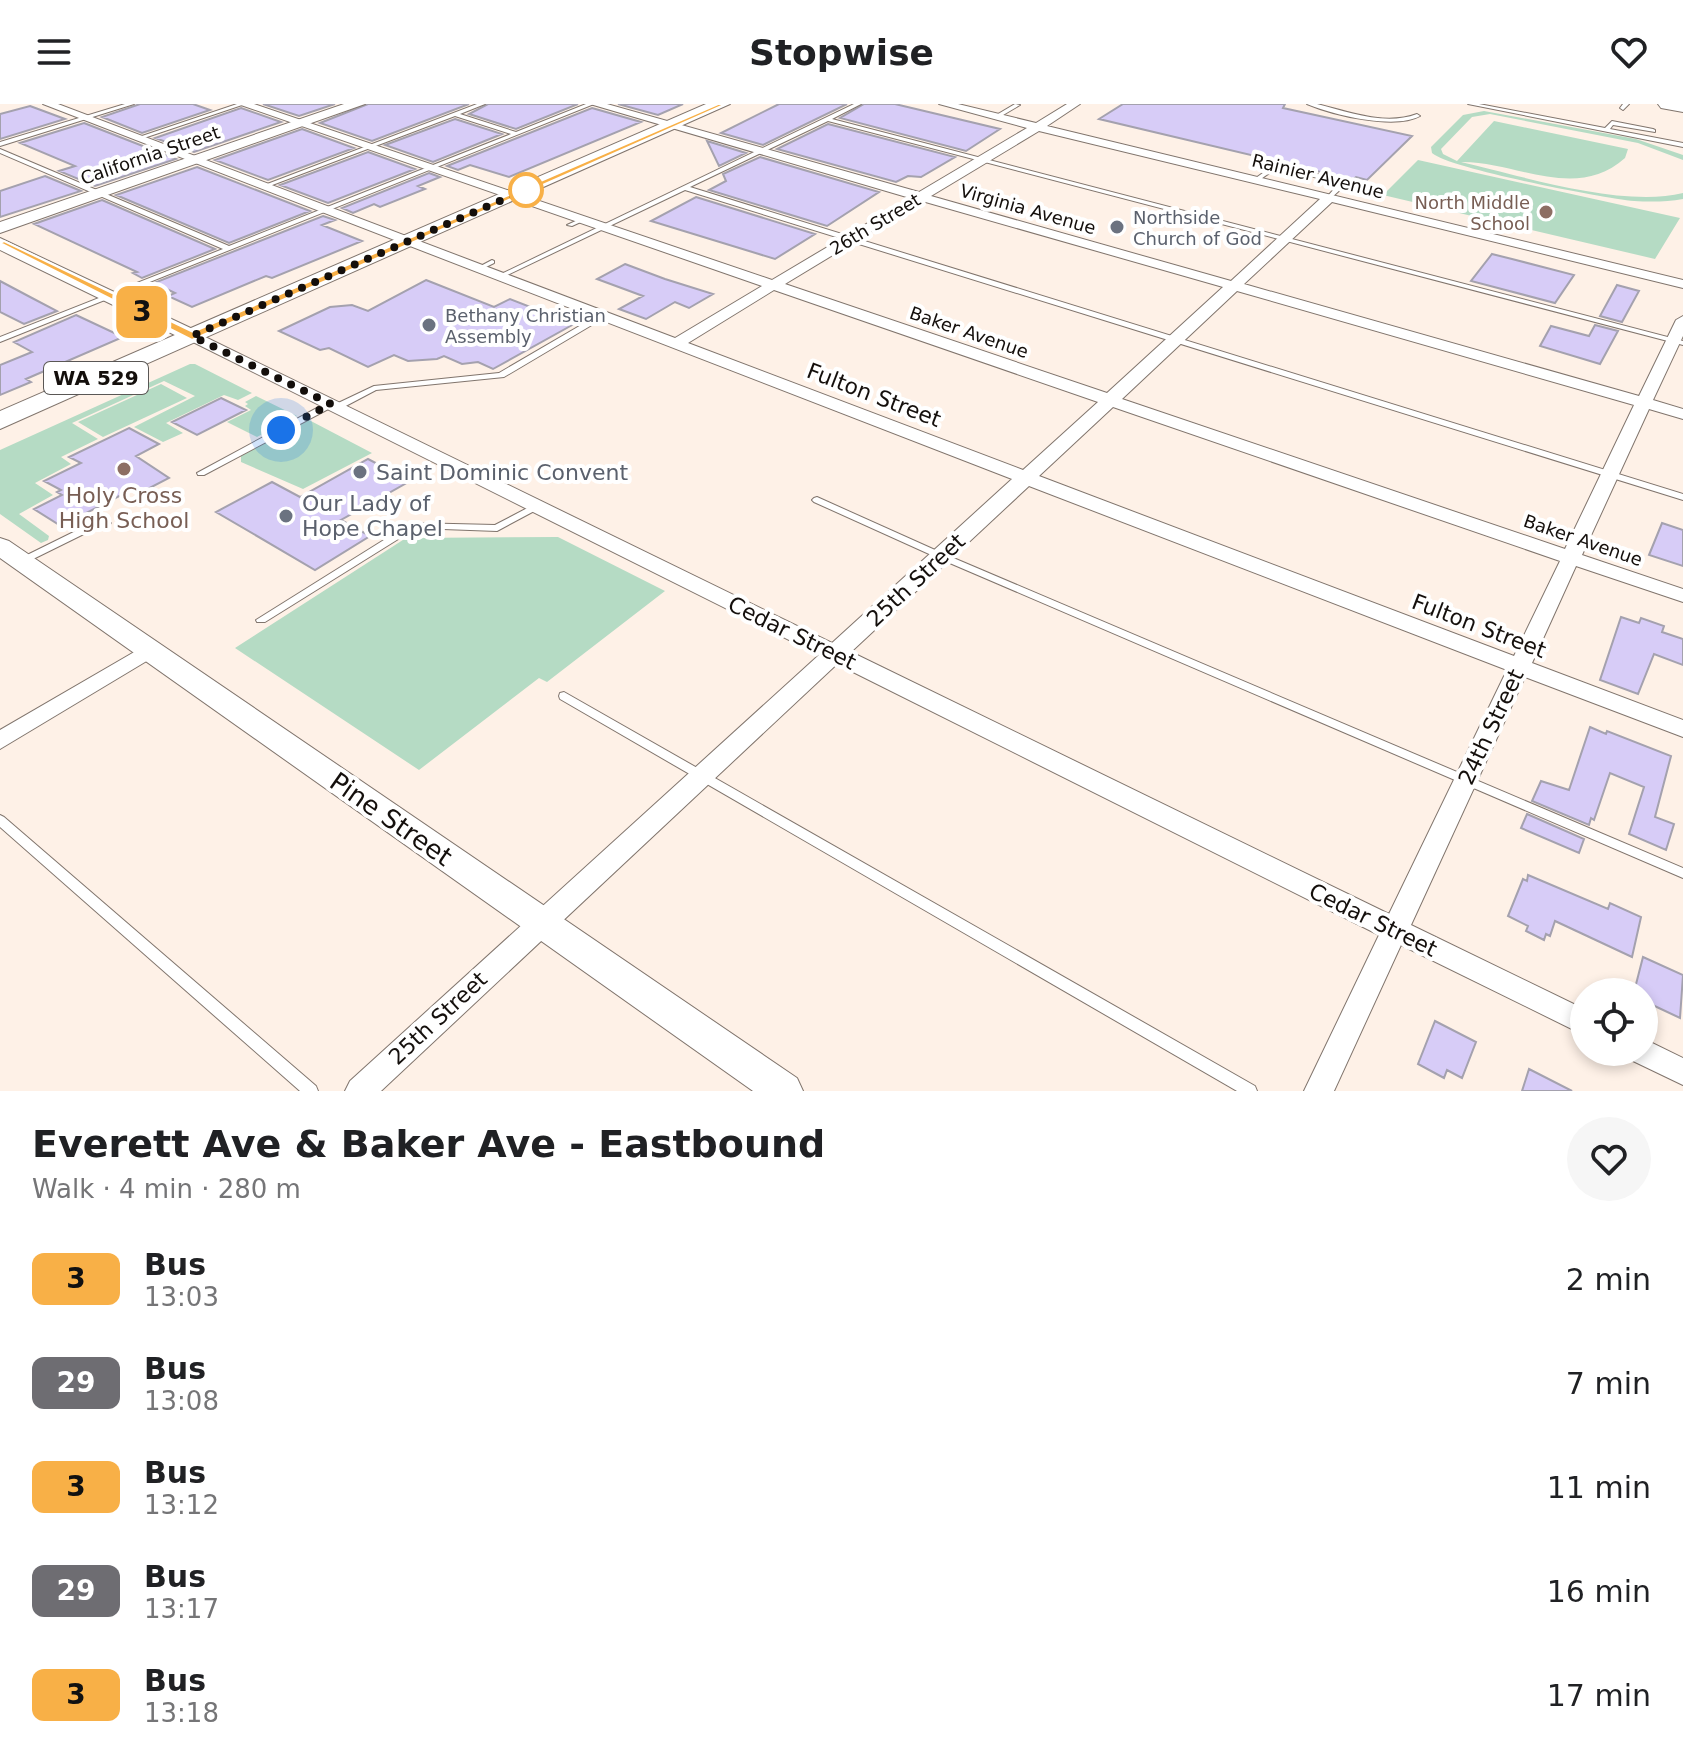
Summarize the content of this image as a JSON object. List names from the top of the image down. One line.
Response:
{"streets":{"main road":["WA 529"],"street":["California Street","Rainier Avenue","Virginia Avenue","26th Street","Baker Avenue","Fulton Street","25th Street","Cedar Street","24th Street","Pine Street"]},"crossings":[["California Street","Baker Avenue"],["California Street","Fulton Street"],["Rainier Avenue","26th Street"],["Rainier Avenue","25th Street"],["Virginia Avenue","26th Street"],["Virginia Avenue","WA 529"],["Virginia Avenue","25th Street"],["Virginia Avenue","24th Street"],["26th Street","Baker Avenue"],["26th Street","Fulton Street"],["Baker Avenue","WA 529"],["Baker Avenue","25th Street"],["Baker Avenue","24th Street"],["WA 529","Fulton Street"],["WA 529","Cedar Street"],["Fulton Street","25th Street"],["Fulton Street","24th Street"],["25th Street","Cedar Street"],["25th Street","Pine Street"],["Cedar Street","24th Street"]],"places":["North Middle School","Northside Church of God","Bethany Christian Assembly","Holy Cross High School","Saint Dominic Convent","Our Lady of Hope Chapel"],"lines":["bus line 3"],"page":{"header":"Stopwise","on_map":"3","heading":["Everett Ave & Baker Ave - Eastbound","Walk · 4 min · 280 m"],"list":[{"mark":"3","name":"Bus","note":"13:03","value":"2 min"},{"mark":"29","name":"Bus","note":"13:08","value":"7 min"},{"mark":"3","name":"Bus","note":"13:12","value":"11 min"},{"mark":"29","name":"Bus","note":"13:17","value":"16 min"},{"mark":"3","name":"Bus","note":"13:18","value":"17 min"}]}}
